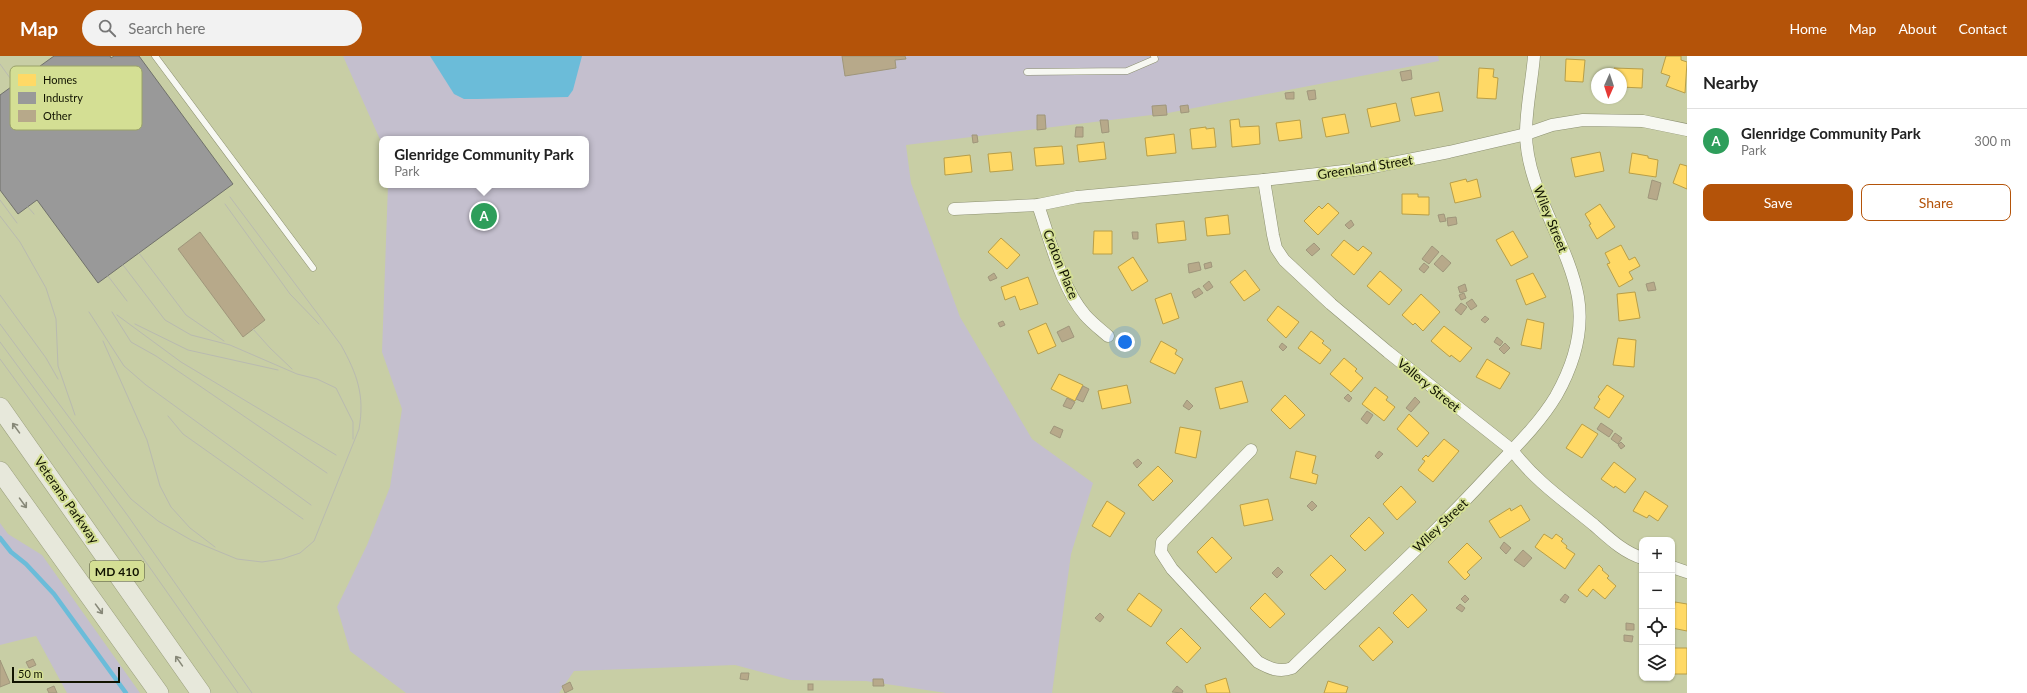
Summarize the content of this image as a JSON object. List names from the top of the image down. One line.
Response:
{"streets":{"main road":["Veterans Parkway","MD 410"],"street":["Greenland Street","Wiley Street","Croton Place","Vallery Street"]},"crossings":[["Greenland Street","Wiley Street"],["Greenland Street","Croton Place"],["Greenland Street","Vallery Street"],["Wiley Street","Vallery Street"]],"legend":["Homes","Industry","Other"],"scale_bar":"50 m","north":"bottom","page":{"header":"Map","search":"Search here","nav":["Home","Map","About","Contact"],"heading":"Nearby","list":[{"mark":"A","name":"Glenridge Community Park","note":"Park","value":"300 m"}],"popup":["Glenridge Community Park","Park"],"buttons":["Save","Share"],"pins":"A","map_buttons":["+","−"],"scale":"50 m"}}
